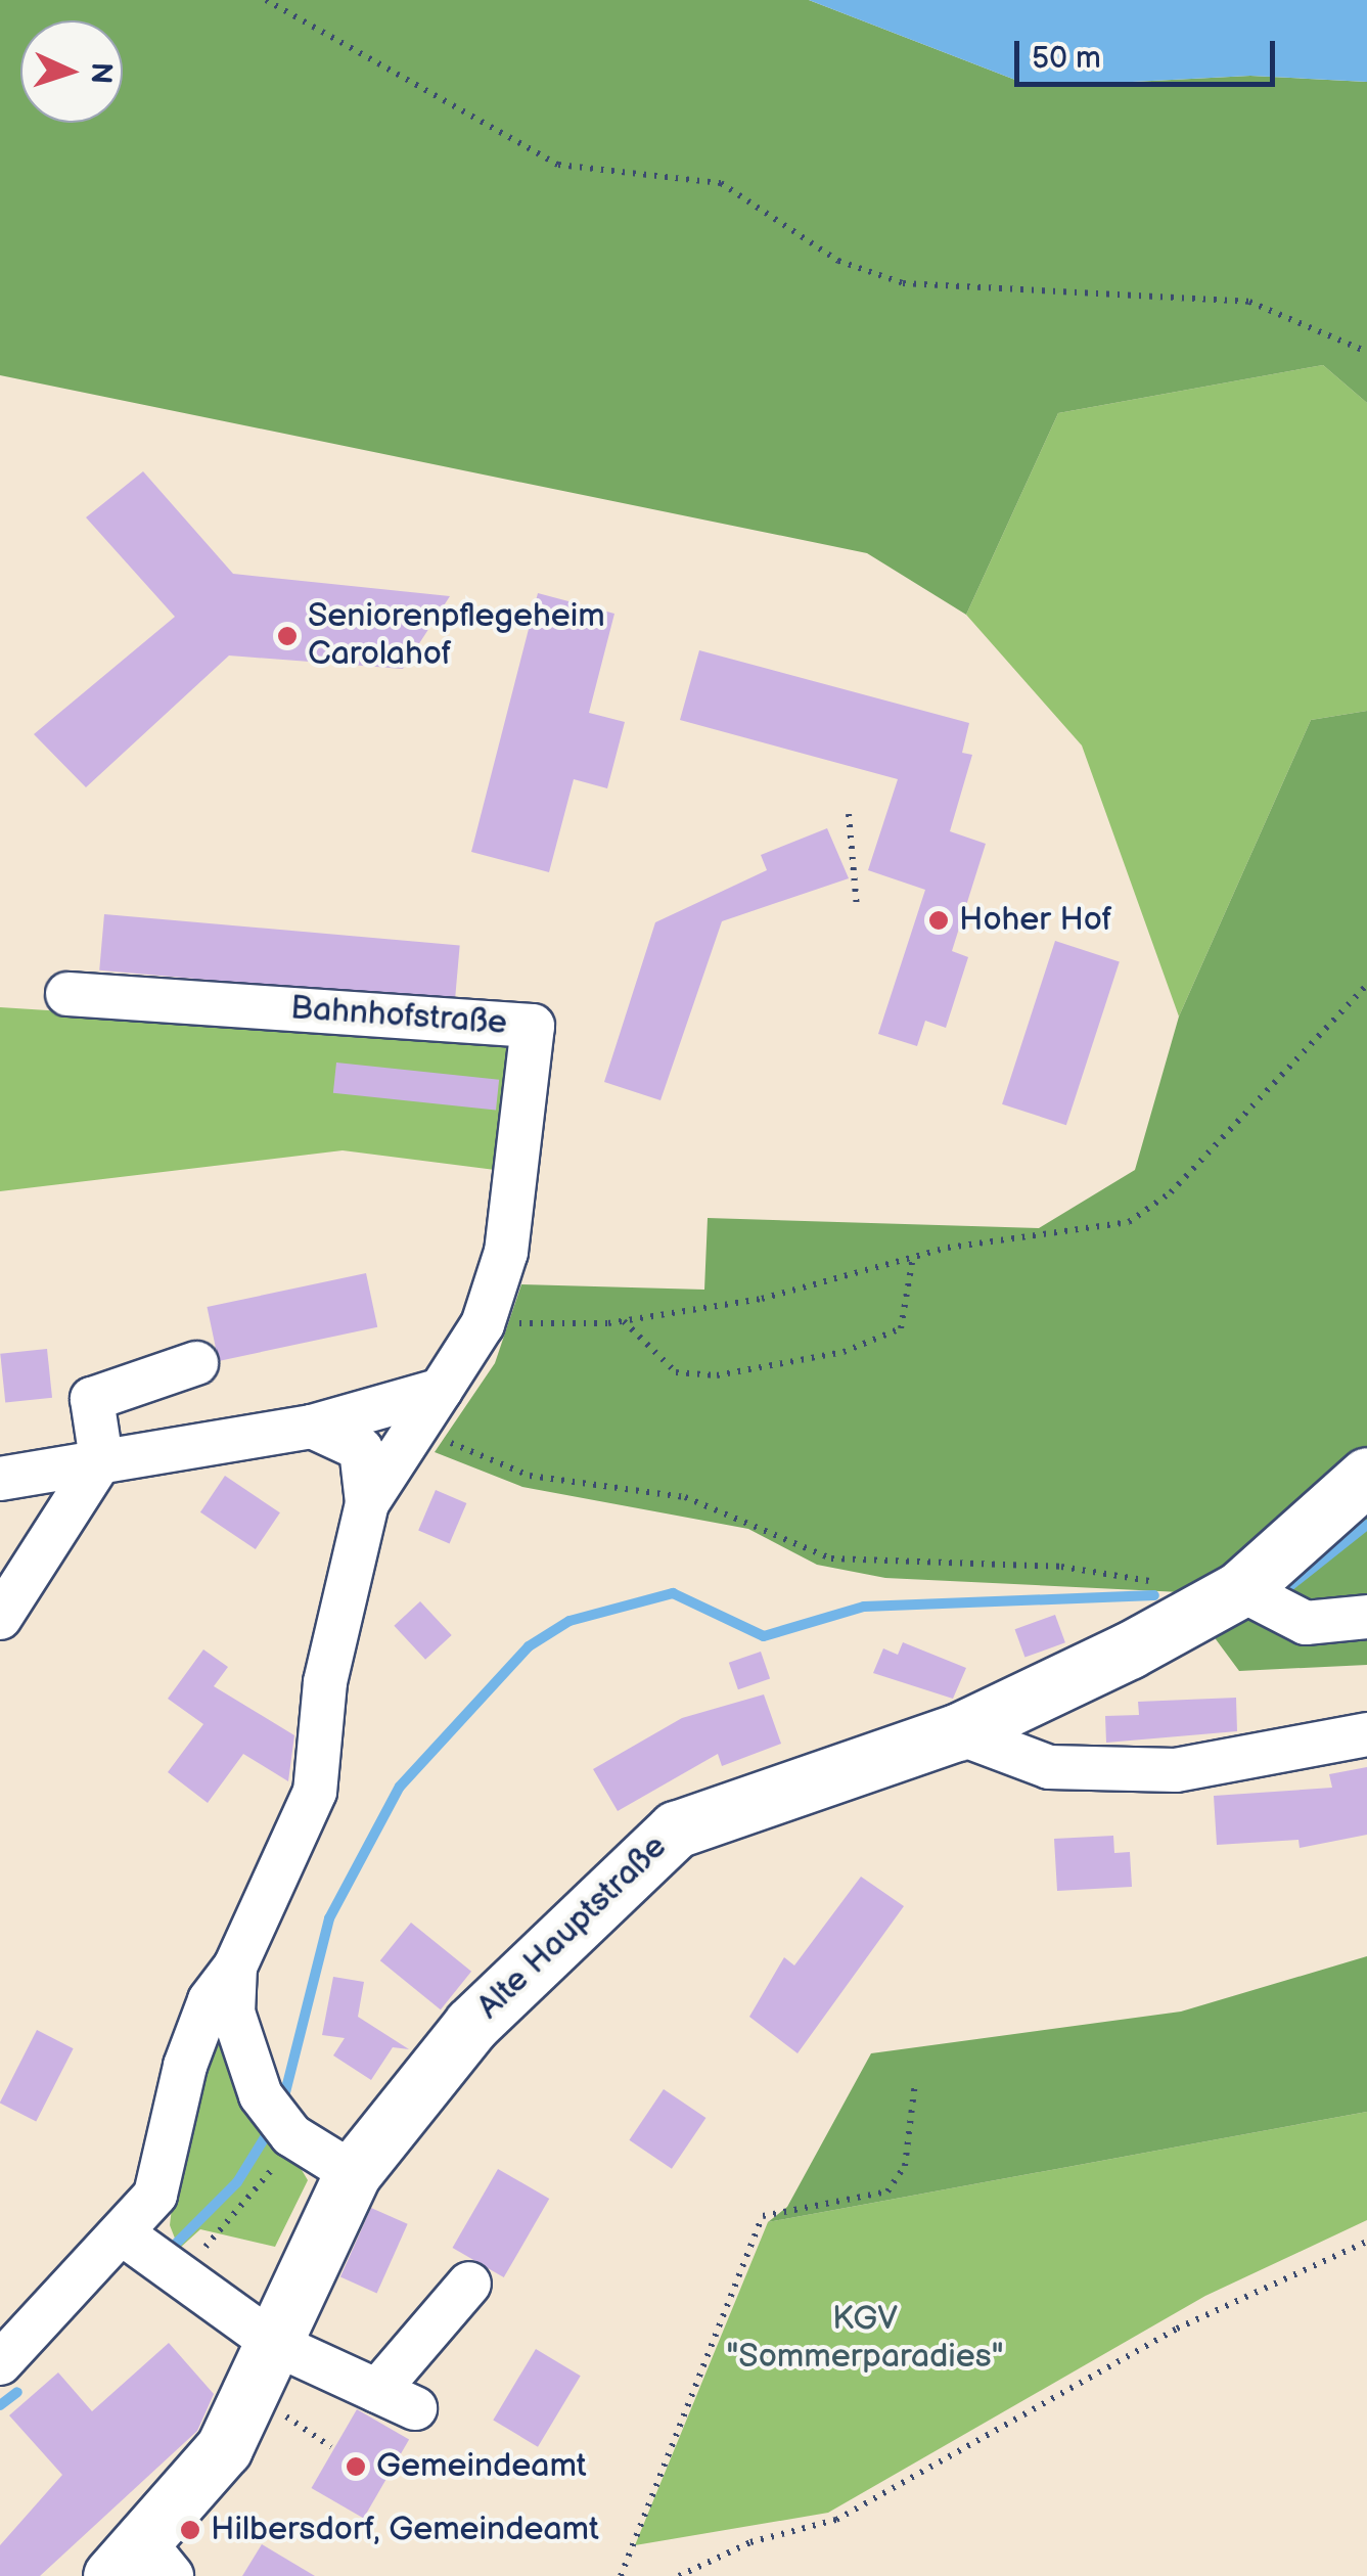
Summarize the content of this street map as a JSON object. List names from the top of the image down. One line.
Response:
{"streets":{"main road":["Alte Hauptstraße"],"street":["Bahnhofstraße"]},"crossings":[["Bahnhofstraße","Alte Hauptstraße"]],"parks":["KGV \"Sommerparadies\""],"places":["Seniorenpflegeheim Carolahof","Hoher Hof","Gemeindeamt","Hilbersdorf, Gemeindeamt"],"scale_bar":"50 m","north":"right"}
